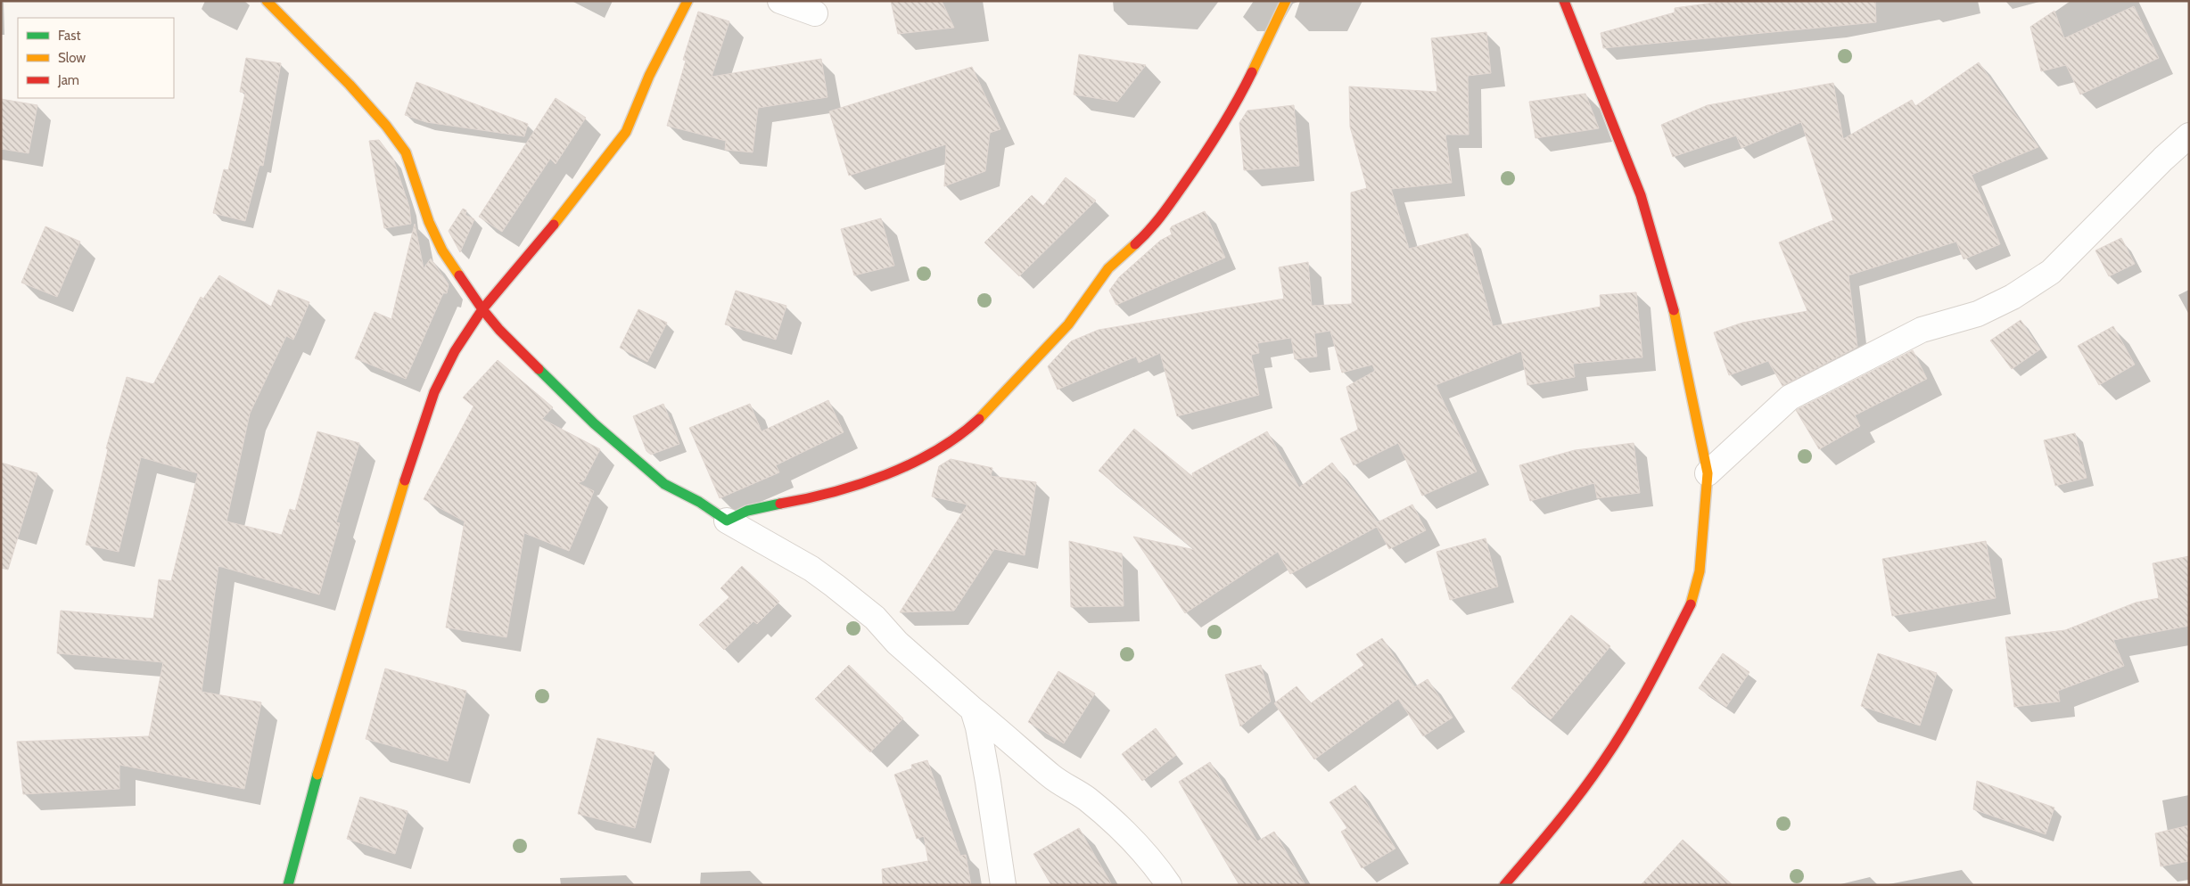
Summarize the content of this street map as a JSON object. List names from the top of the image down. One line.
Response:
{"legend":["Fast","Slow","Jam"]}
